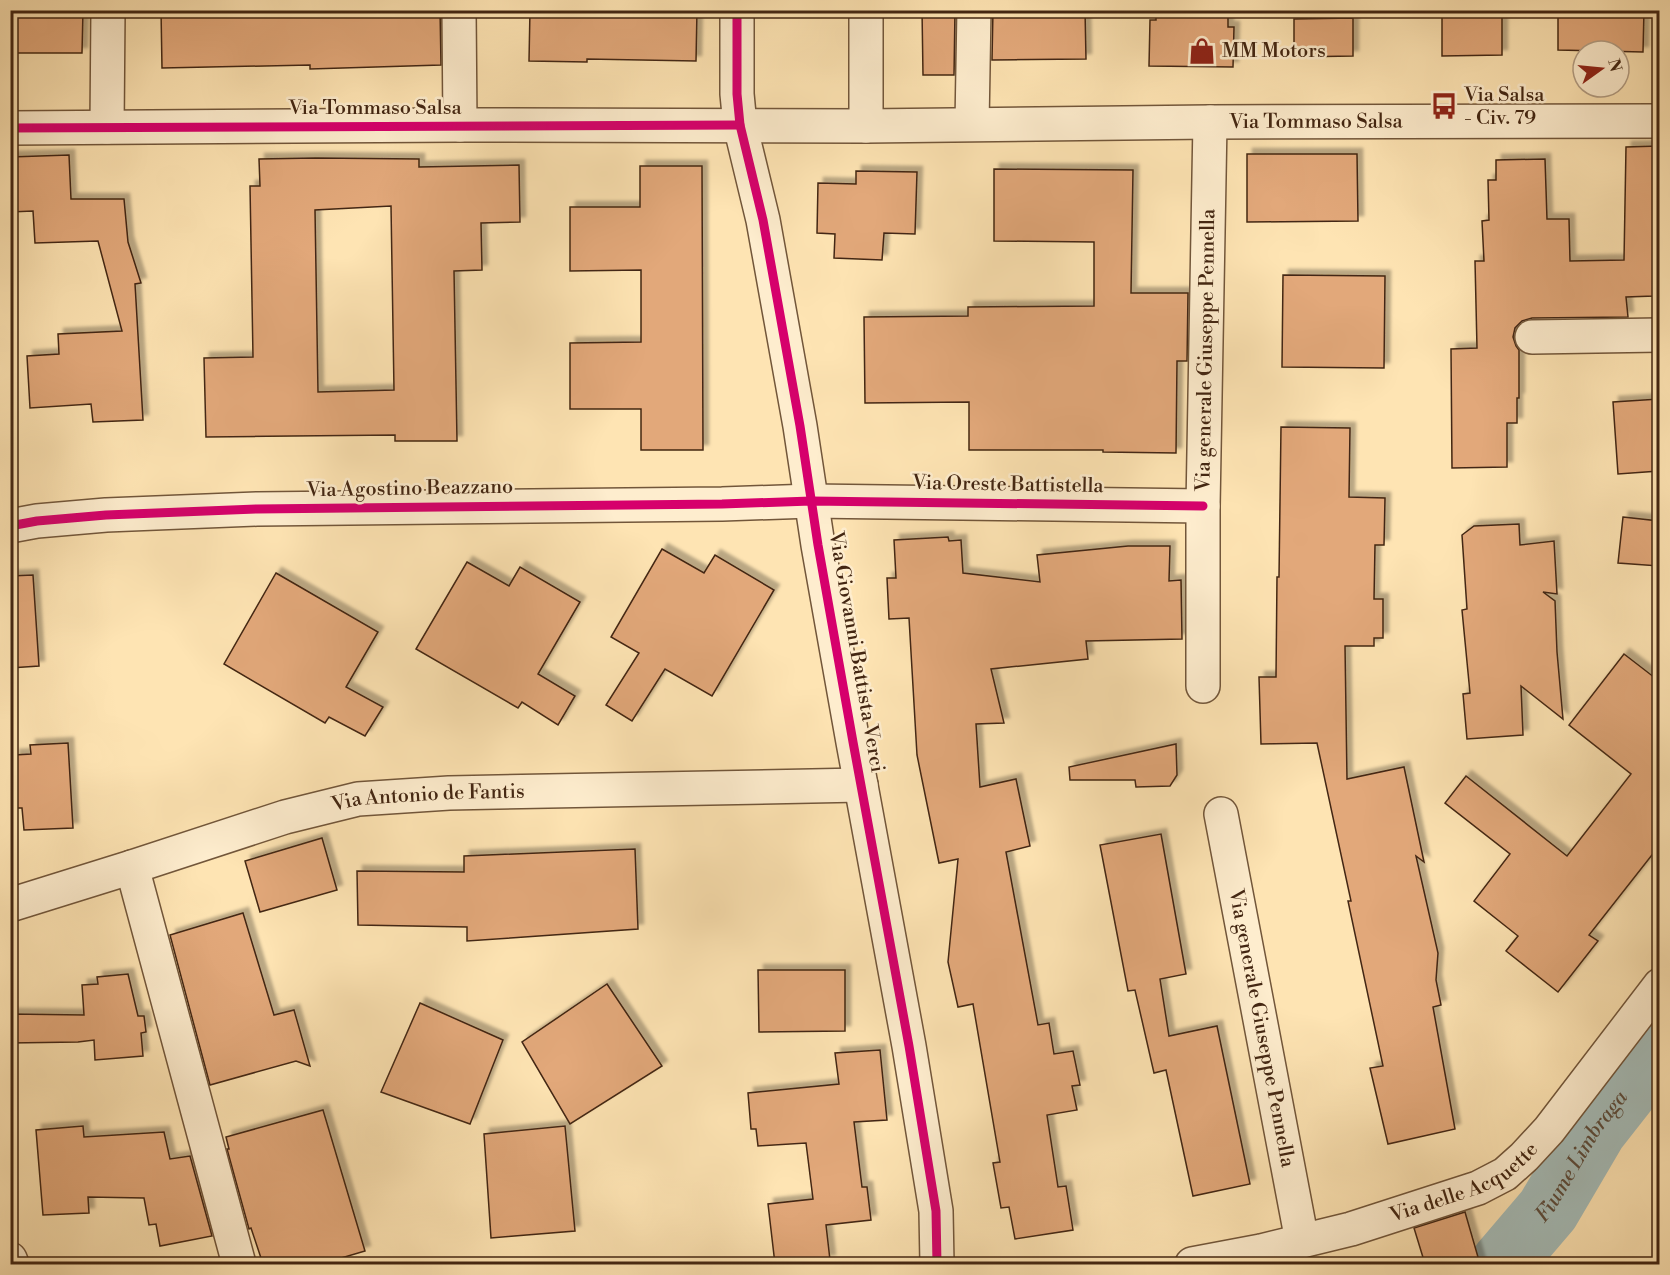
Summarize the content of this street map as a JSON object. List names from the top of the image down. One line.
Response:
{"streets":{"street":["Via Tommaso Salsa","Via generale Giuseppe Pennella","Via Oreste Battistella","Via Agostino Beazzano","Via Giovanni Battista Verci","Via Antonio de Fantis","Via delle Acquette"]},"crossings":[["Via Tommaso Salsa","Via generale Giuseppe Pennella"],["Via Tommaso Salsa","Via Giovanni Battista Verci"],["Via generale Giuseppe Pennella","Via Oreste Battistella"],["Via generale Giuseppe Pennella","Via delle Acquette"],["Via Oreste Battistella","Via Agostino Beazzano"],["Via Oreste Battistella","Via Giovanni Battista Verci"],["Via Agostino Beazzano","Via Giovanni Battista Verci"],["Via Giovanni Battista Verci","Via Antonio de Fantis"]],"water":["Fiume Limbraga"],"places":{"shop":["MM Motors"],"bus stop":["Via Salsa - Civ. 79"]},"north":"right"}
